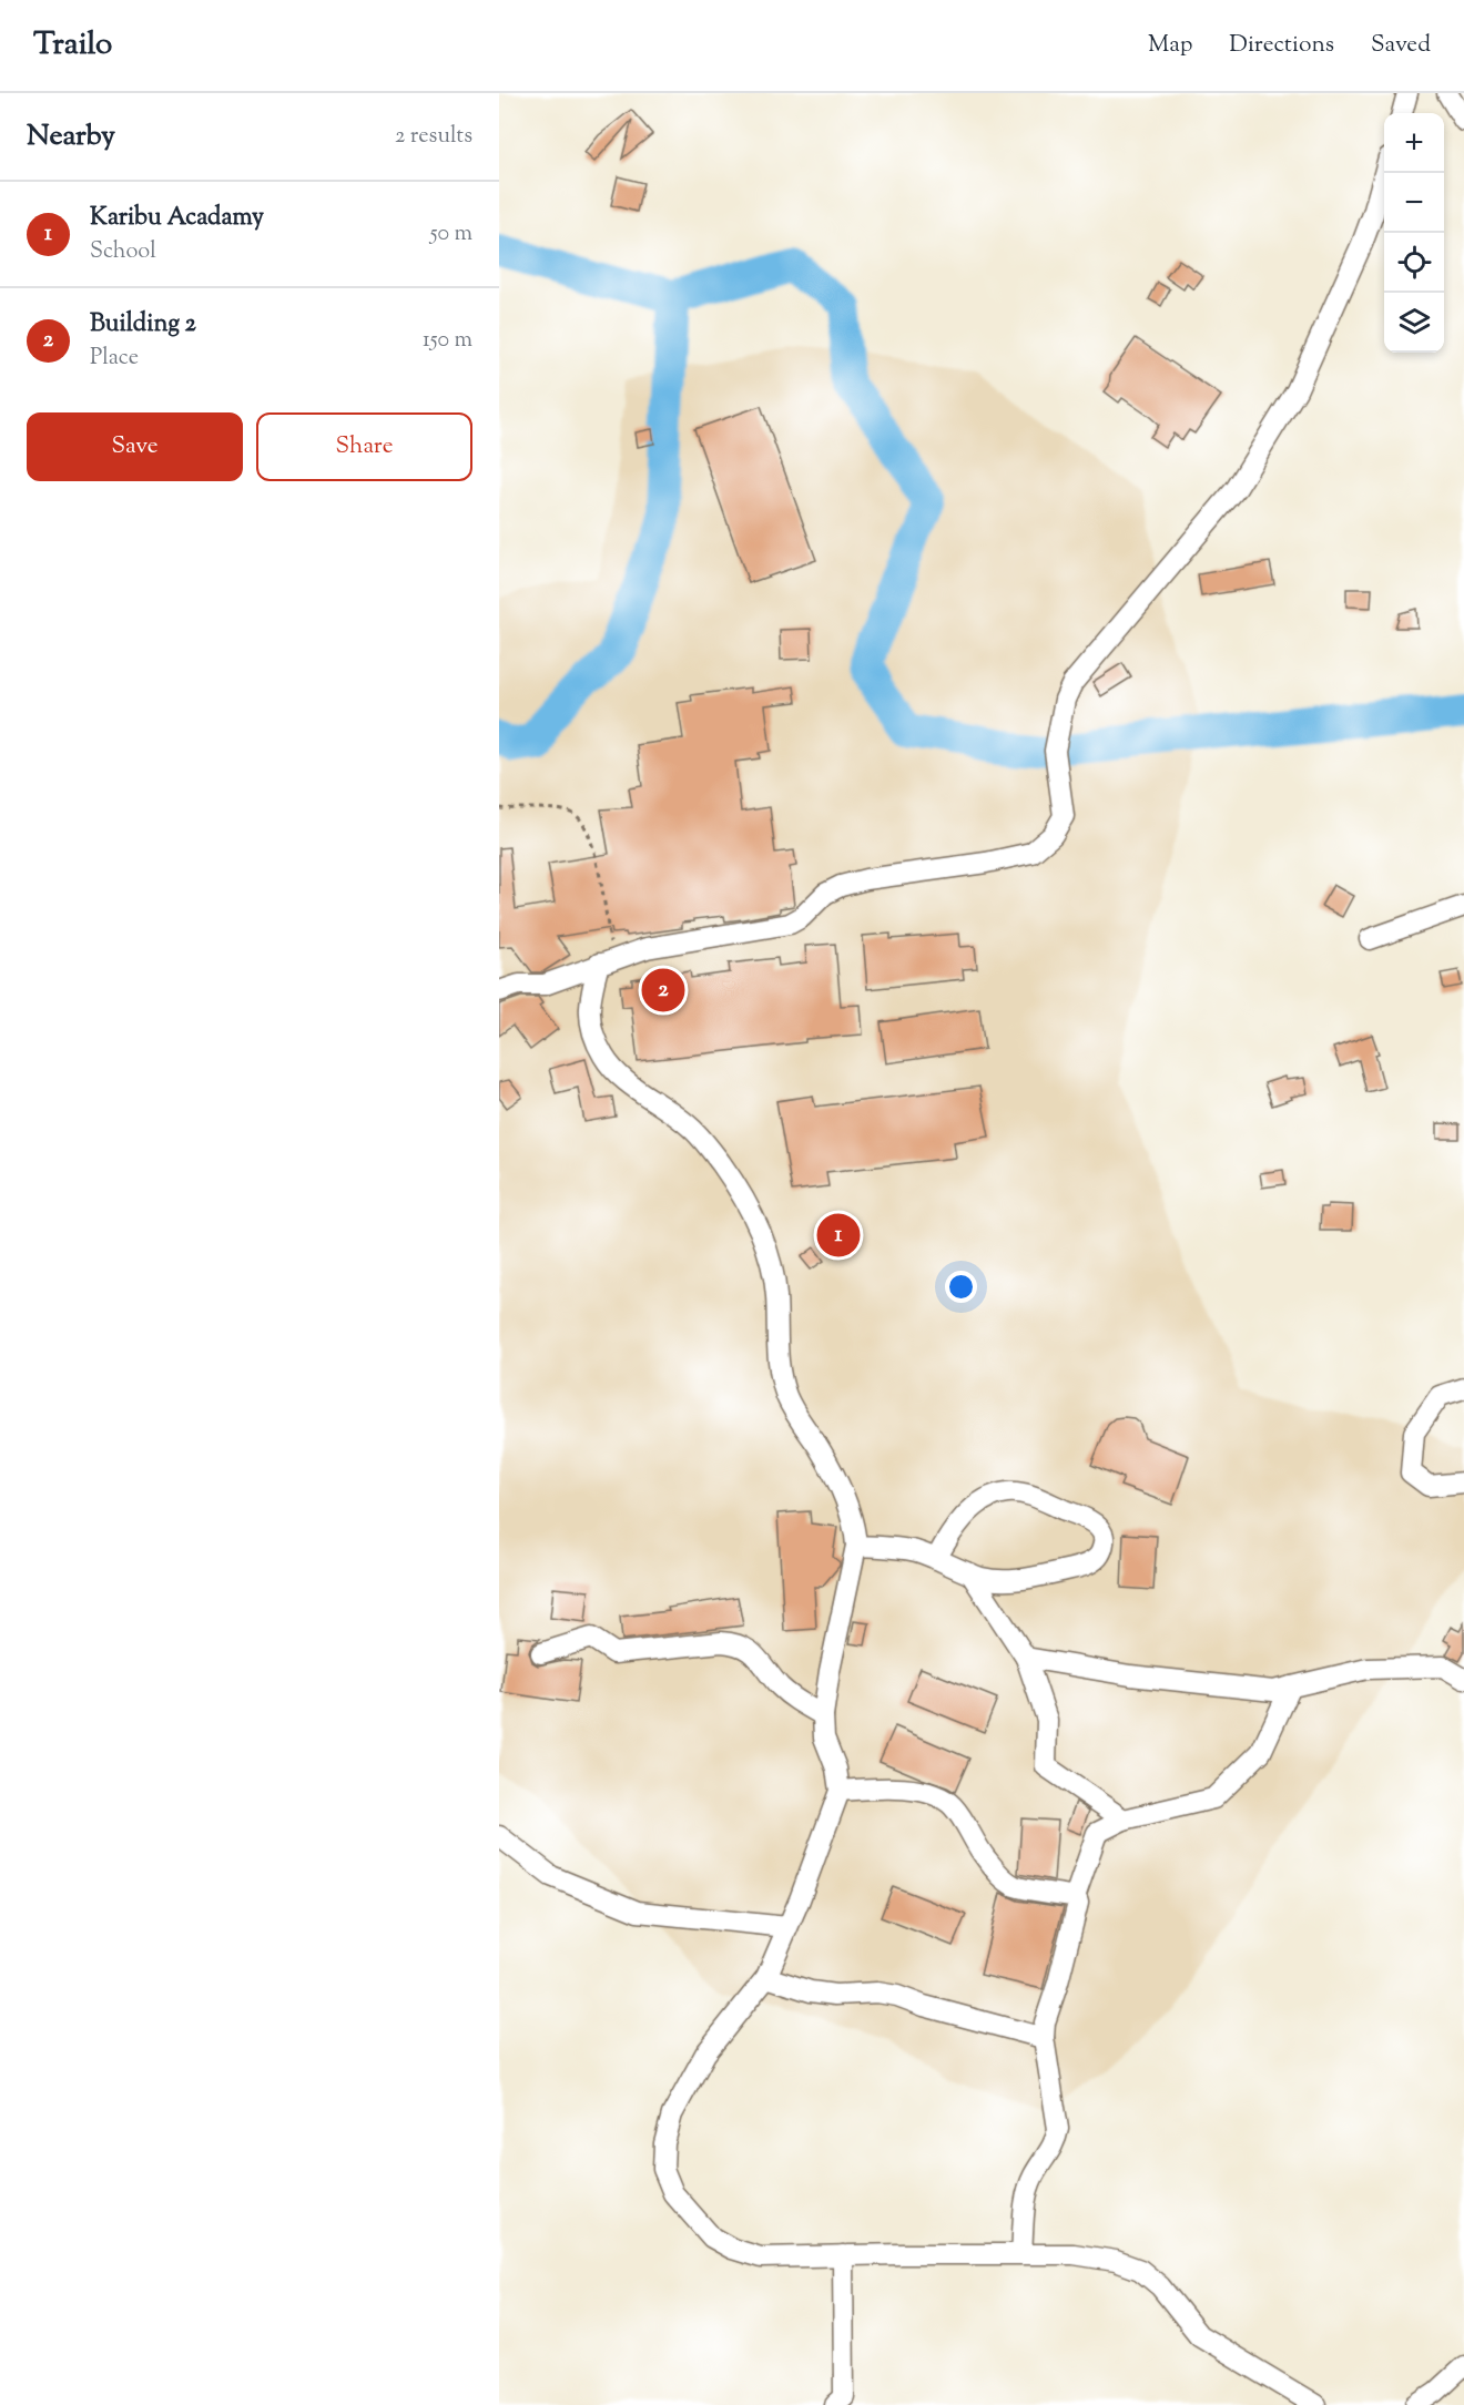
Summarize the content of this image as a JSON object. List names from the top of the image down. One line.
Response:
{"page":{"header":"Trailo","nav":["Map","Directions","Saved"],"heading":["Nearby","2 results"],"map_buttons":["+","−"],"list":[{"mark":"1","name":"Karibu Acadamy","note":"School","value":"50 m"},{"mark":"2","name":"Building 2","note":"Place","value":"150 m"}],"buttons":["Save","Share"],"pins":["2","1"]}}
